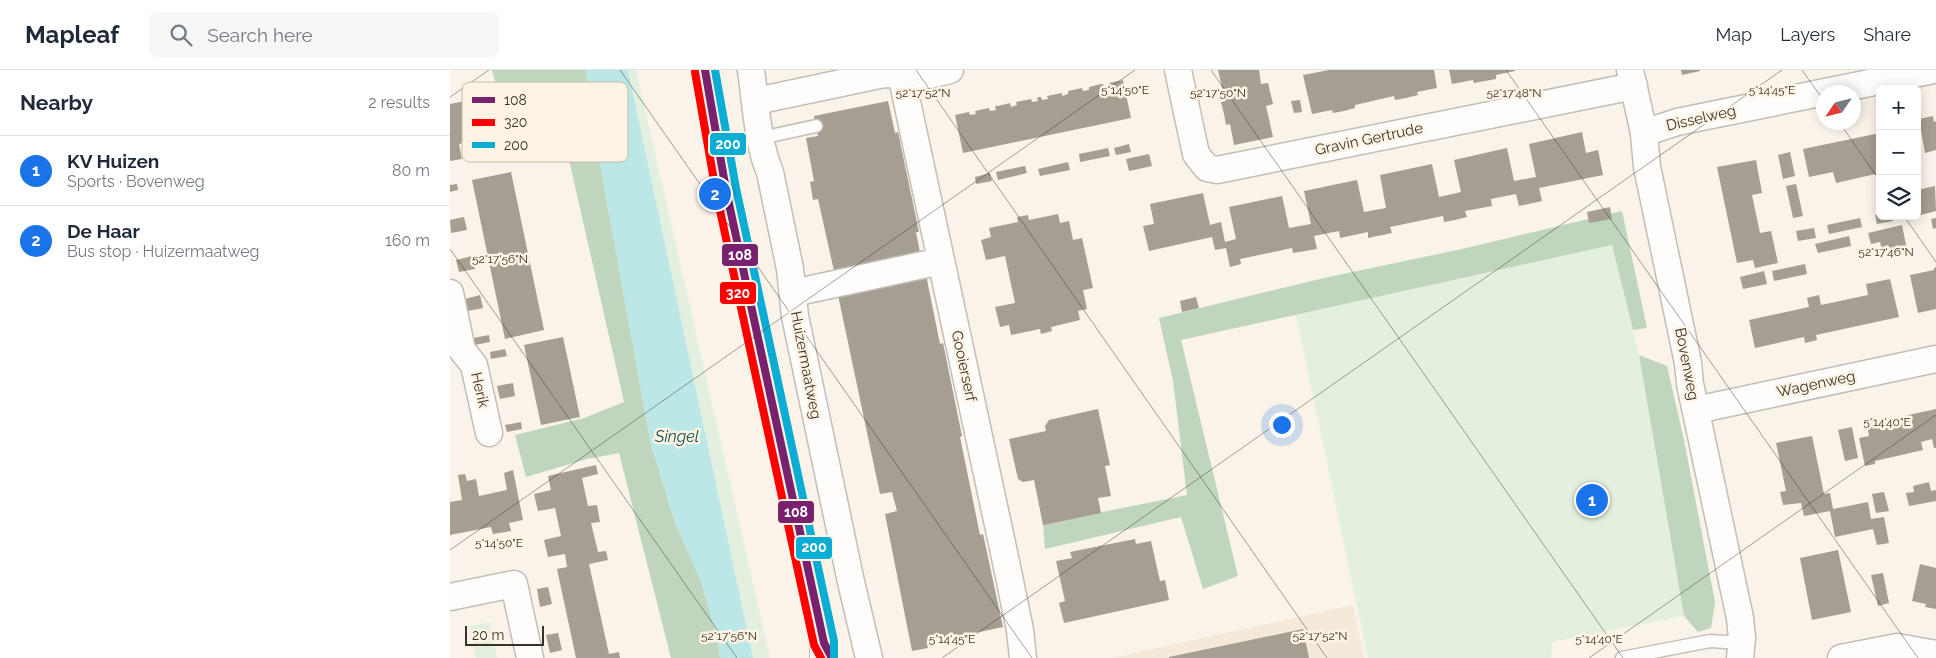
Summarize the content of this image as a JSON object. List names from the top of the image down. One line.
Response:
{"streets":{"street":["Disselweg","Gravin Gertrude","Bovenweg","Huizermaatweg","Gooierserf","Wagenweg","Herik"]},"crossings":[["Disselweg","Bovenweg"],["Gravin Gertrude","Bovenweg"],["Bovenweg","Wagenweg"]],"water":["Singel"],"lines":["transit line 108","transit line 200","transit line 320"],"legend":["108","320","200"],"scale_bar":"20 m","north":"bottom left","page":{"header":"Mapleaf","search":"Search here","nav":["Map","Layers","Share"],"heading":["Nearby","2 results"],"map_buttons":["+","−"],"list":[{"mark":"1","name":"KV Huizen","note":"Sports · Bovenweg","value":"80 m"},{"mark":"2","name":"De Haar","note":"Bus stop · Huizermaatweg","value":"160 m"}],"pins":["2","1"],"scale":"20 m"},"coordinates":["5°14'50\"E","5°14'45\"E","52°17'52\"N","52°17'50\"N","52°17'48\"N","52°17'46\"N","52°17'56\"N","5°14'40\"E"]}
